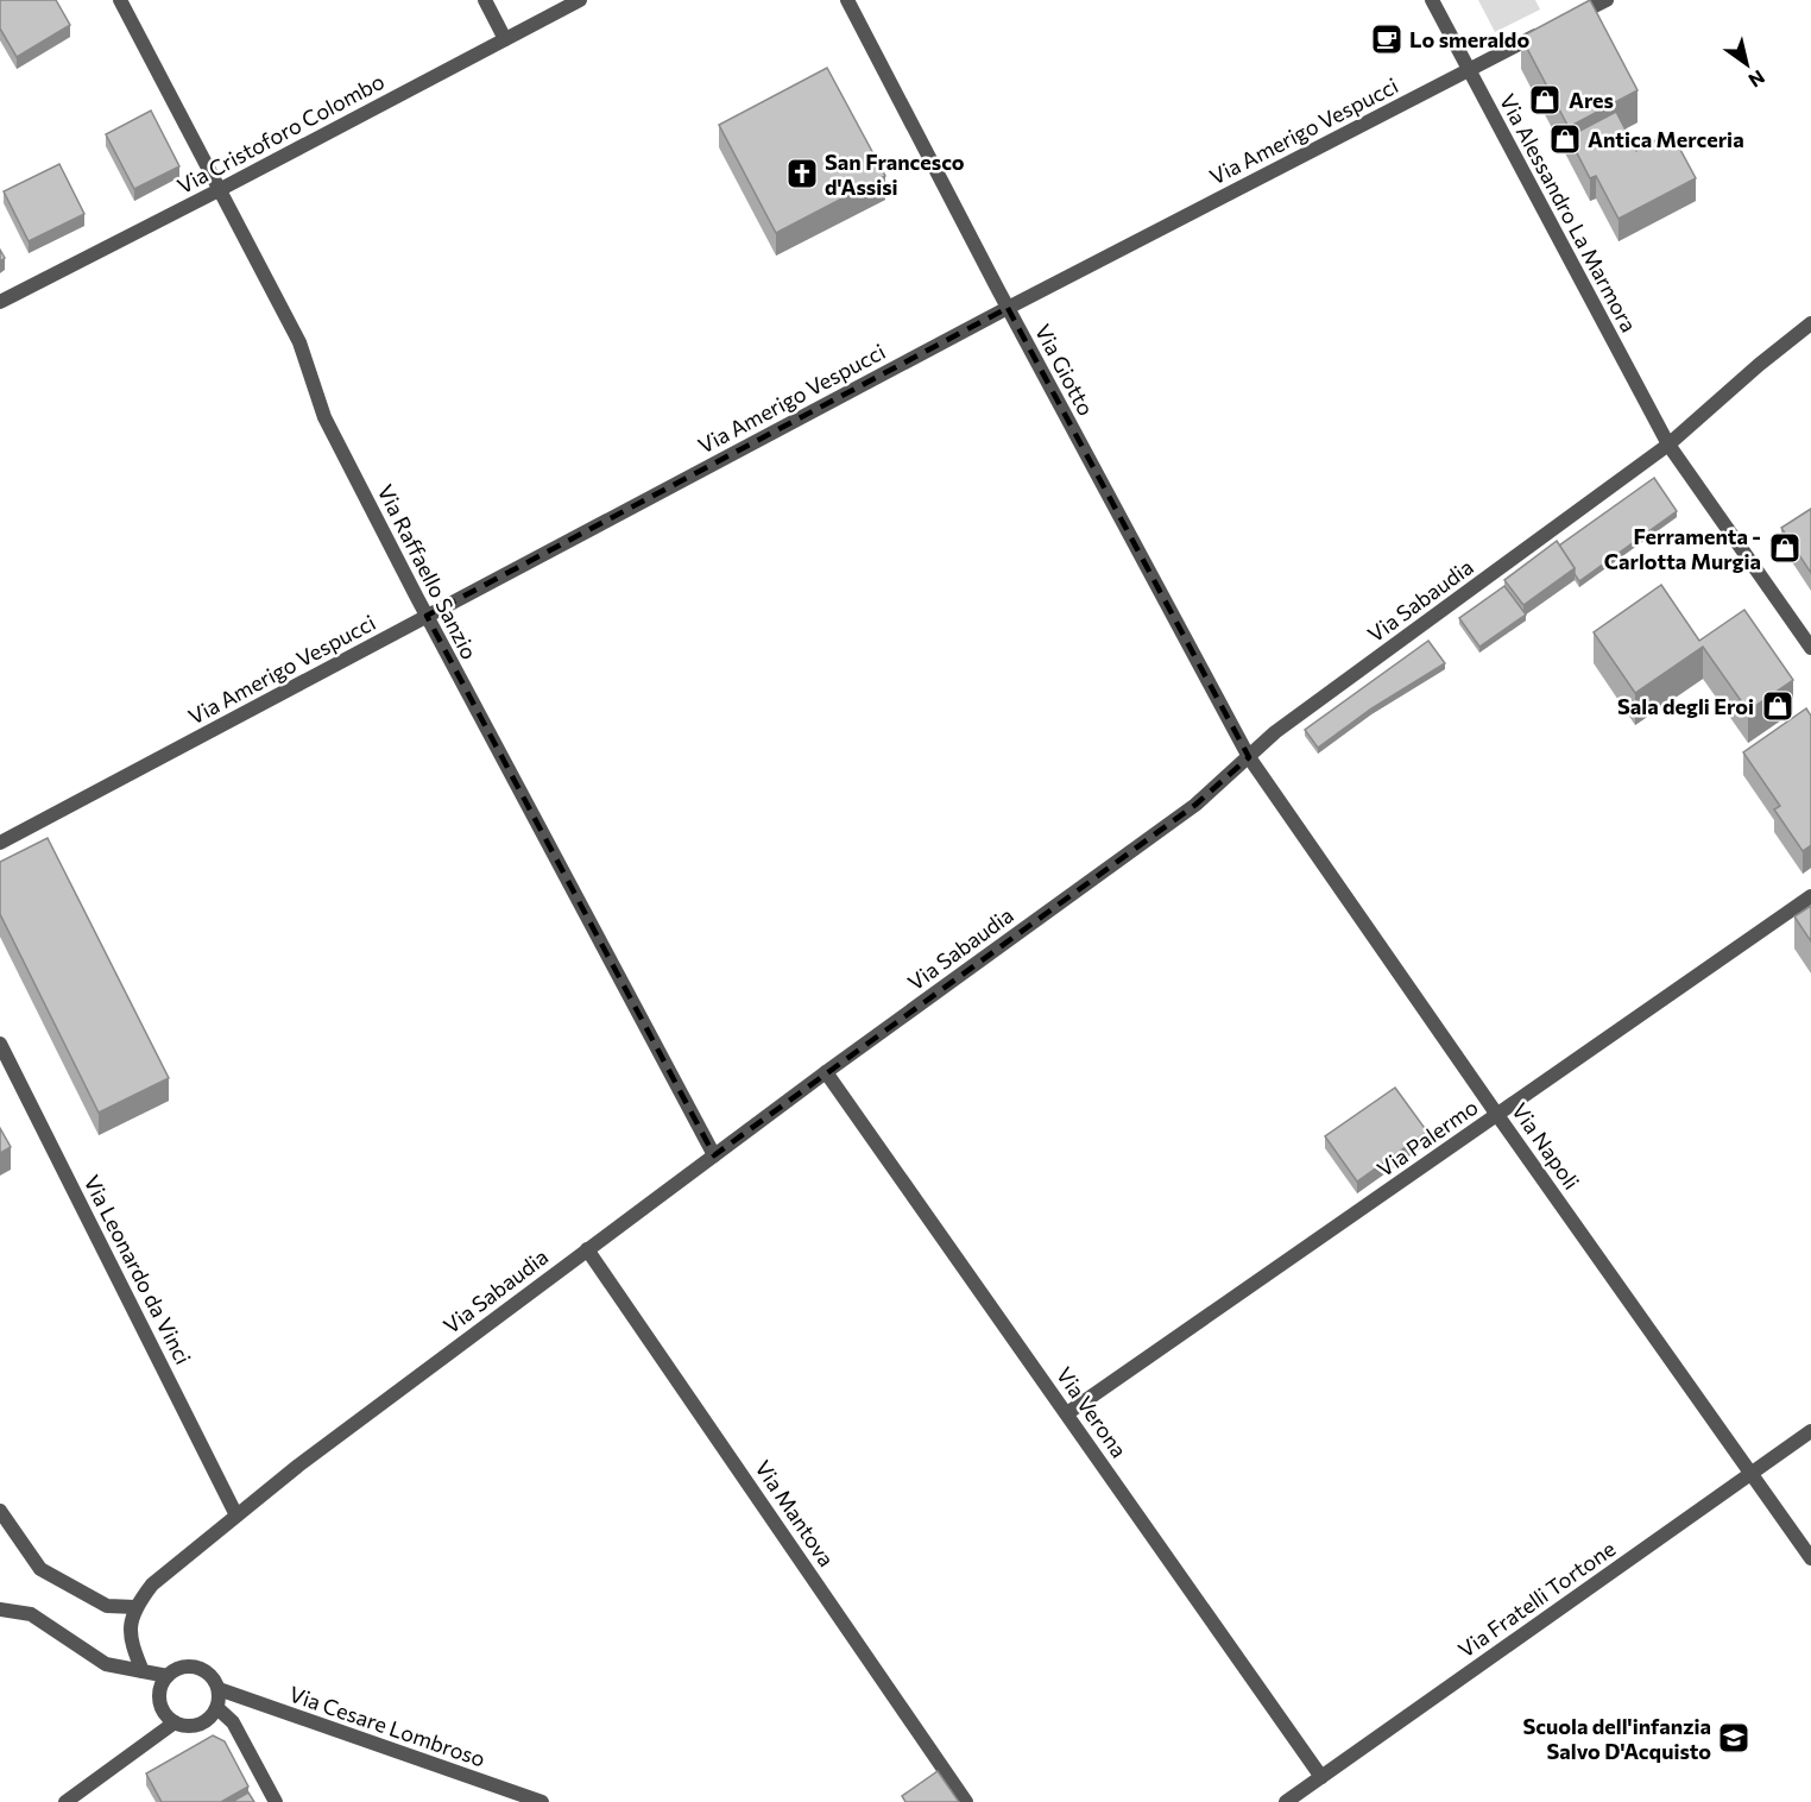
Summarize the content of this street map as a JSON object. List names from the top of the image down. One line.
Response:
{"streets":{"street":["Via Amerigo Vespucci","Via Cristoforo Colombo","Via Alessandro La Marmora","Via Giotto","Via Raffaello Sanzio","Via Sabaudia","Via Palermo","Via Napoli","Via Leonardo da Vinci","Via Verona","Via Mantova","Via Fratelli Tortone","Via Cesare Lombroso"]},"crossings":[["Via Amerigo Vespucci","Via Alessandro La Marmora"],["Via Amerigo Vespucci","Via Giotto"],["Via Amerigo Vespucci","Via Raffaello Sanzio"],["Via Cristoforo Colombo","Via Raffaello Sanzio"],["Via Alessandro La Marmora","Via Sabaudia"],["Via Giotto","Via Sabaudia"],["Via Giotto","Via Napoli"],["Via Raffaello Sanzio","Via Sabaudia"],["Via Sabaudia","Via Napoli"],["Via Sabaudia","Via Leonardo da Vinci"],["Via Sabaudia","Via Verona"],["Via Sabaudia","Via Mantova"],["Via Palermo","Via Napoli"],["Via Palermo","Via Verona"],["Via Napoli","Via Fratelli Tortone"],["Via Verona","Via Fratelli Tortone"]],"places":{"cafe":["Lo smeraldo"],"shop":["Ares","Antica Merceria","Ferramenta - Carlotta Murgia","Sala degli Eroi"],"church":["San Francesco d'Assisi"],"school or university":["Scuola dell'infanzia Salvo D'Acquisto"]},"north":"bottom right"}
